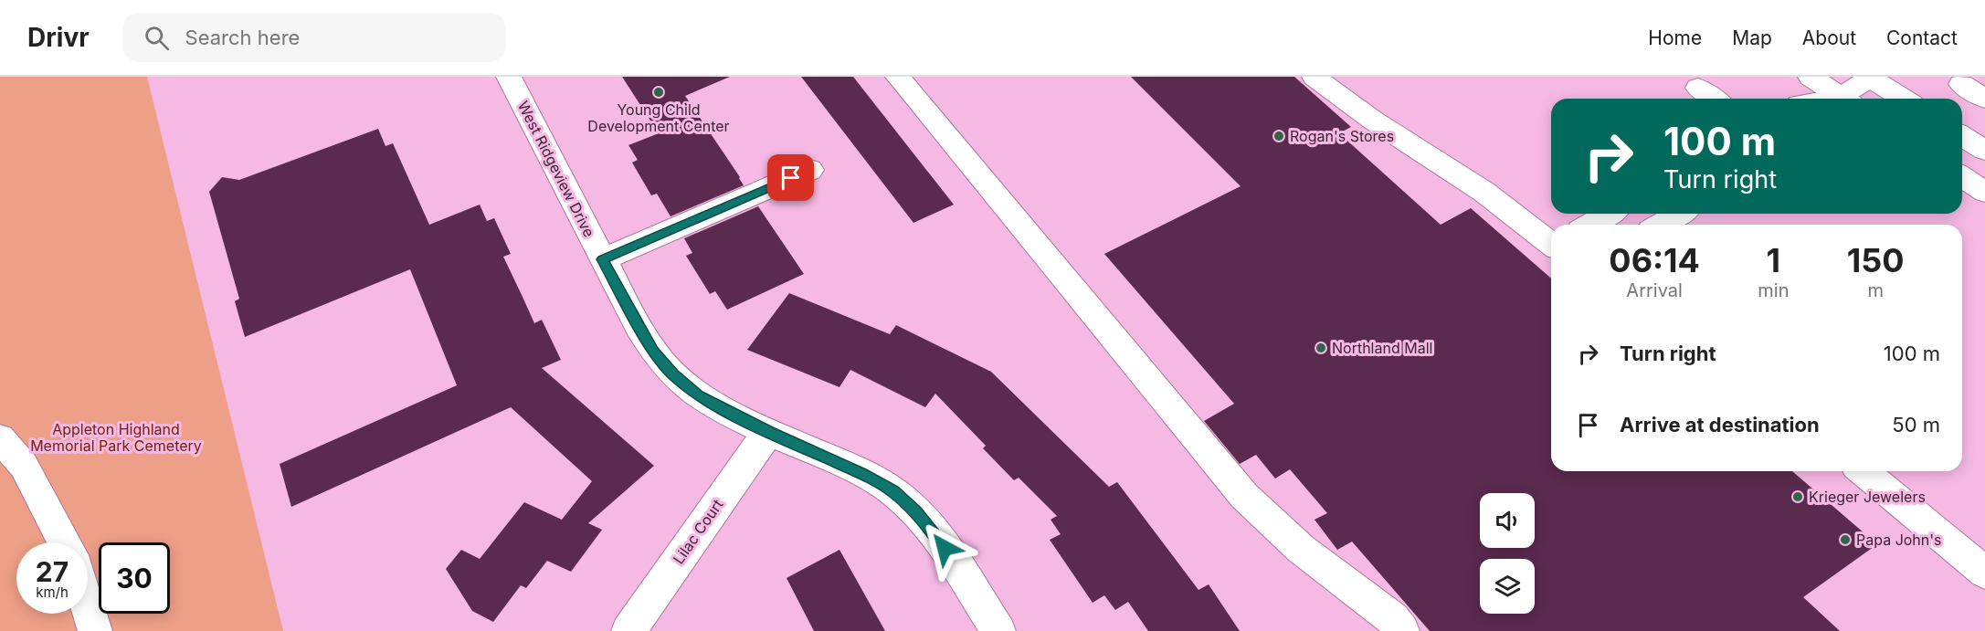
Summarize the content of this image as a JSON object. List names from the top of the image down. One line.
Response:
{"streets":{"street":["West Ridgeview Drive","Lilac Court"]},"crossings":[["West Ridgeview Drive","Lilac Court"]],"parks":["Appleton Highland Memorial Park Cemetery"],"places":["Young Child Development Center","Rogan's Stores","Northland Mall","Krieger Jewelers","Papa John's"],"page":{"header":"Drivr","search":"Search here","nav":["Home","Map","About","Contact"],"turn":["100 m","Turn right"],"eta":["06:14","Arrival","1","min","150","m"],"list":[{"name":"Turn right","value":"100 m"},{"name":"Arrive at destination","value":"50 m"}],"speed":"27 km/h","limit":"30"}}
